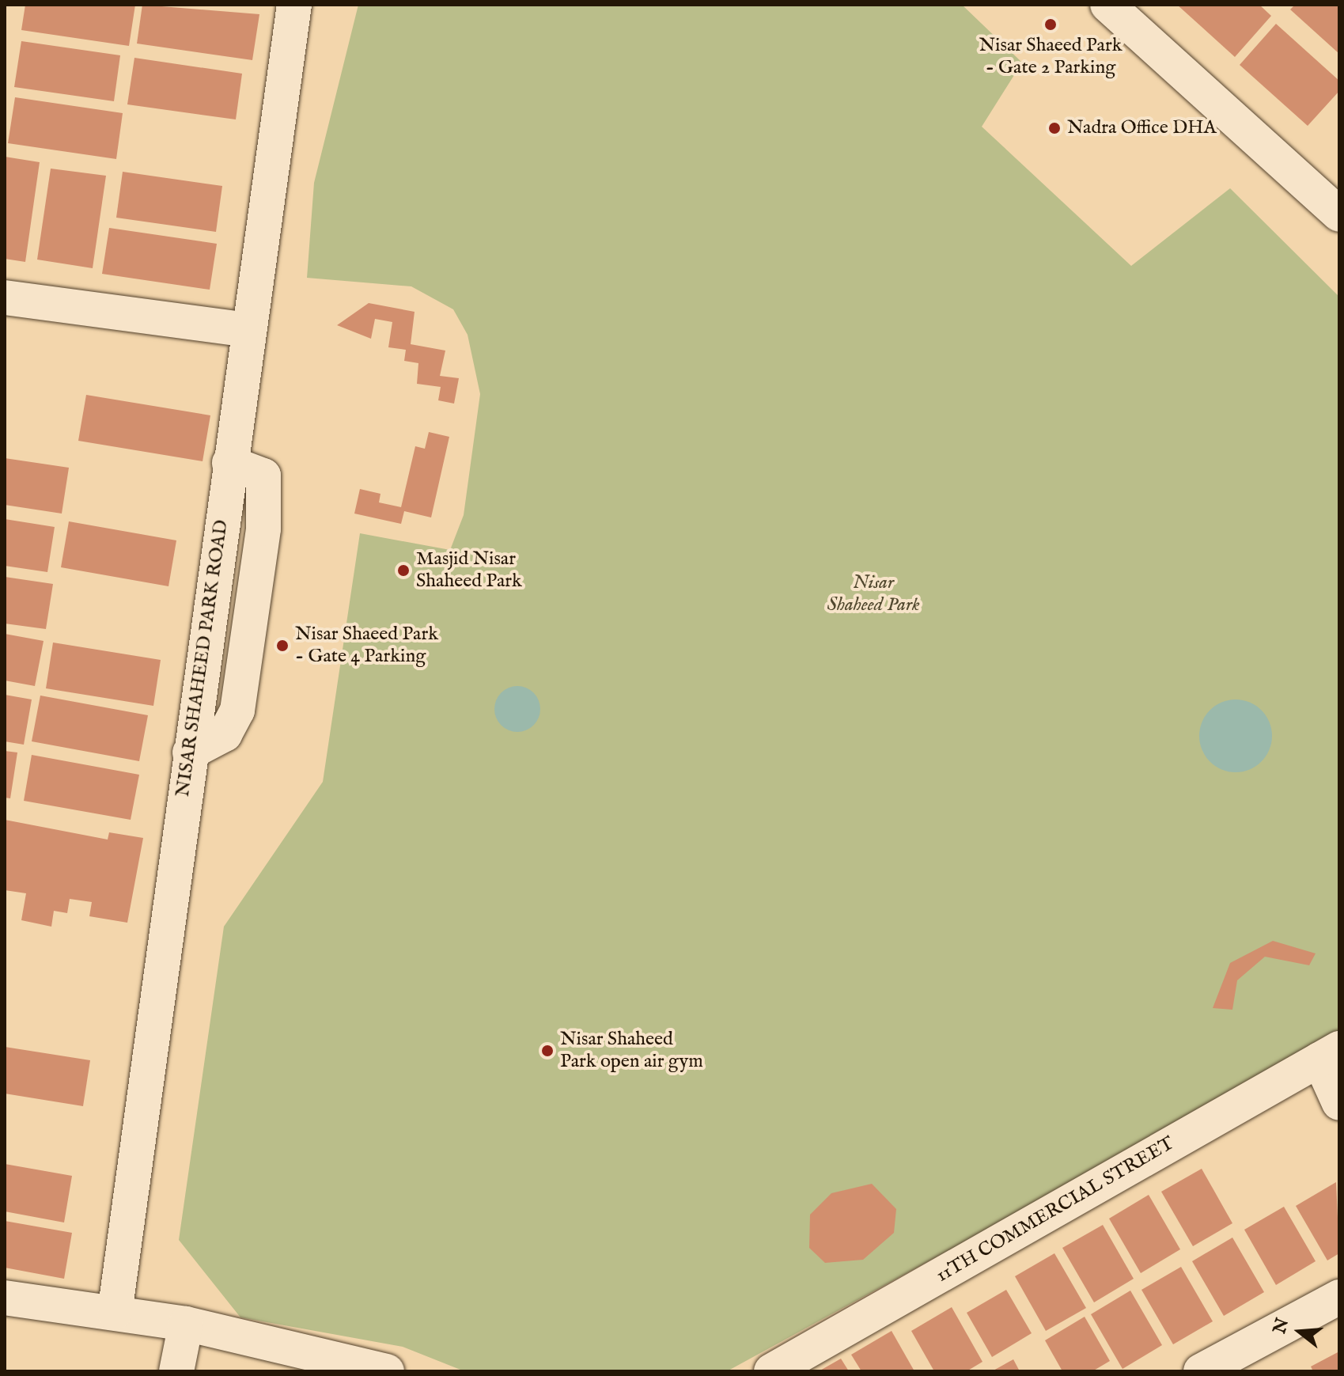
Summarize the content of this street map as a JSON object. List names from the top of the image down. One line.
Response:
{"streets":{"street":["NISAR SHAHEED PARK ROAD","11TH COMMERCIAL STREET"]},"parks":["Nisar Shaheed Park"],"places":["Nisar Shaeed Park - Gate 2 Parking","Nadra Office DHA","Masjid Nisar Shaheed Park","Nisar Shaeed Park - Gate 4 Parking","Nisar Shaheed Park open air gym"],"north":"left"}
